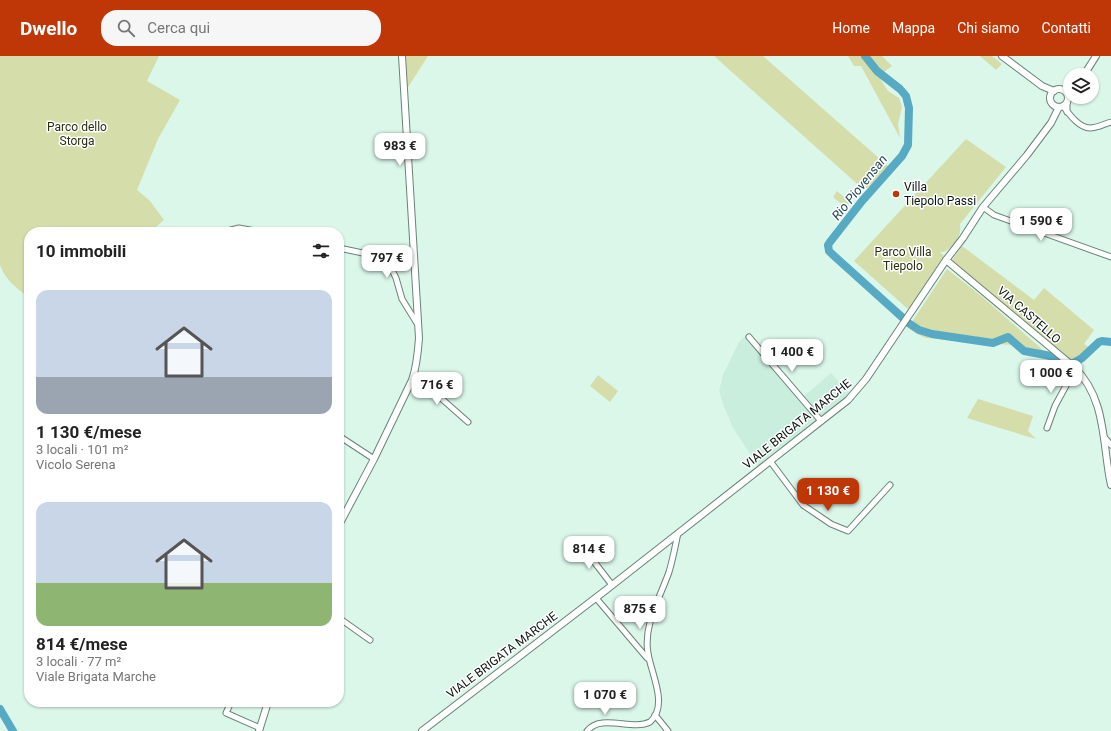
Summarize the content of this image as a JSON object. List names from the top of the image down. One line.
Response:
{"streets":{"street":["VIA CASTELLO","VIALE BRIGATA MARCHE"]},"crossings":[["VIA CASTELLO","VIALE BRIGATA MARCHE"]],"water":["Rio Piovensan"],"parks":["Parco dello Storga","Parco Villa Tiepolo"],"places":["Villa Tiepolo Passi"],"page":{"header":"Dwello","search":"Cerca qui","nav":["Home","Mappa","Chi siamo","Contatti"],"price":["983 €","1 590 €","797 €","1 400 €","1 000 €","716 €","1 130 €","814 €","875 €","1 070 €"],"heading":"10 immobili","list":[{"name":"1 130 €/mese","note":"3 locali · 101 m² · Vicolo Serena"},{"name":"814 €/mese","note":"3 locali · 77 m² · Viale Brigata Marche"}]}}
